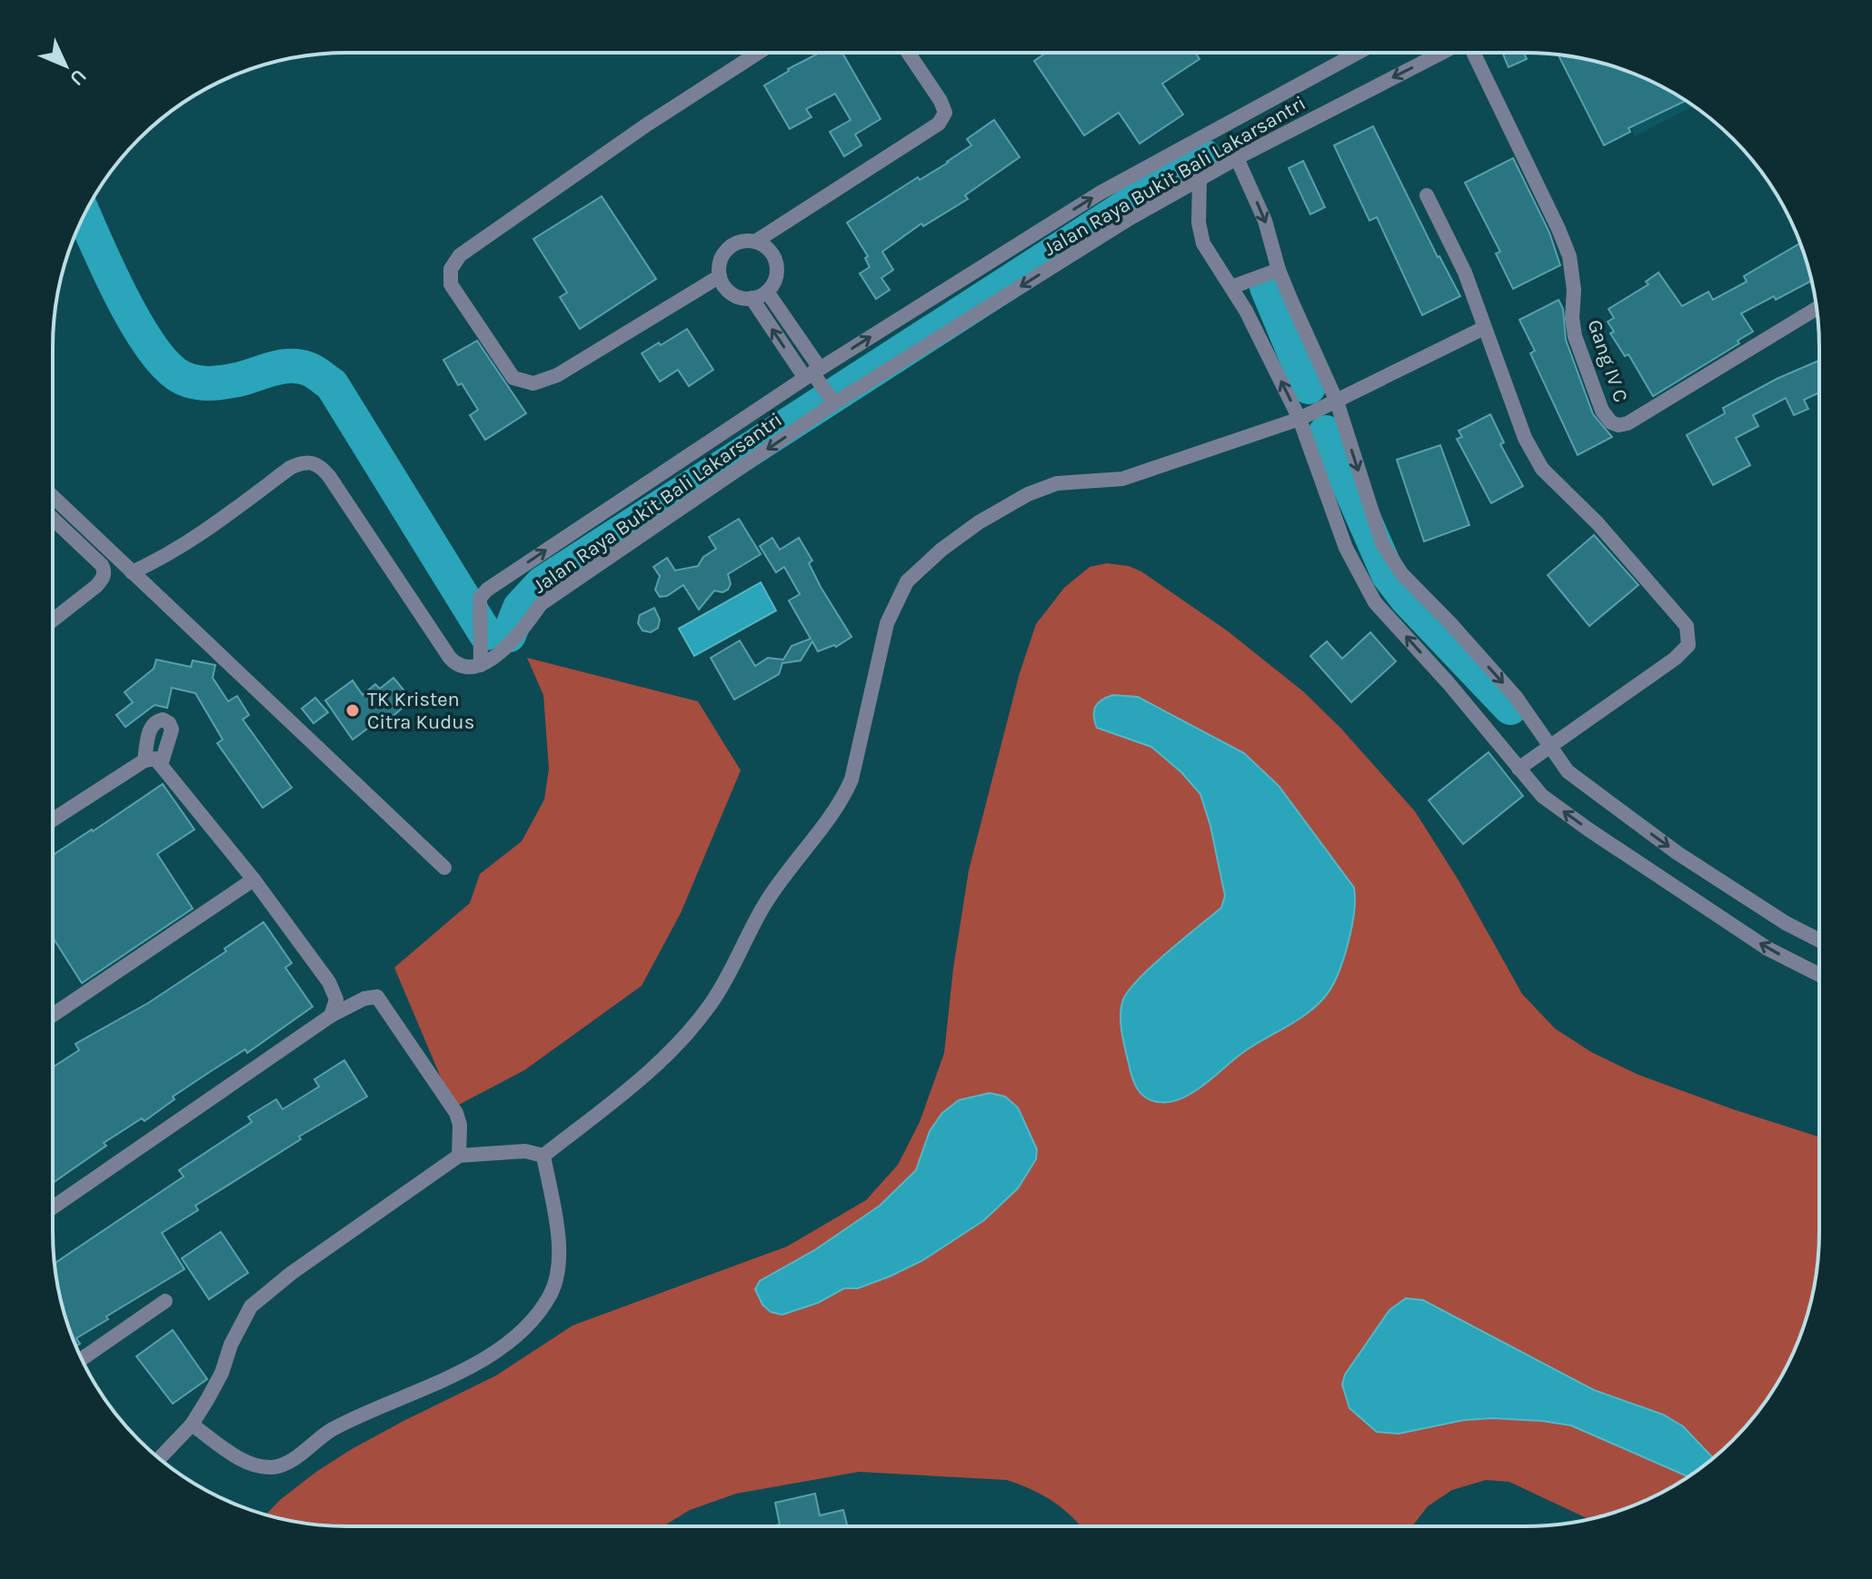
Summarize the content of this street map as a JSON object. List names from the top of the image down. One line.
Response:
{"streets":{"street":["Jalan Raya Bukit Bali Lakarsantri","Gang IV C"]},"places":["TK Kristen Citra Kudus"],"north":"bottom right"}
